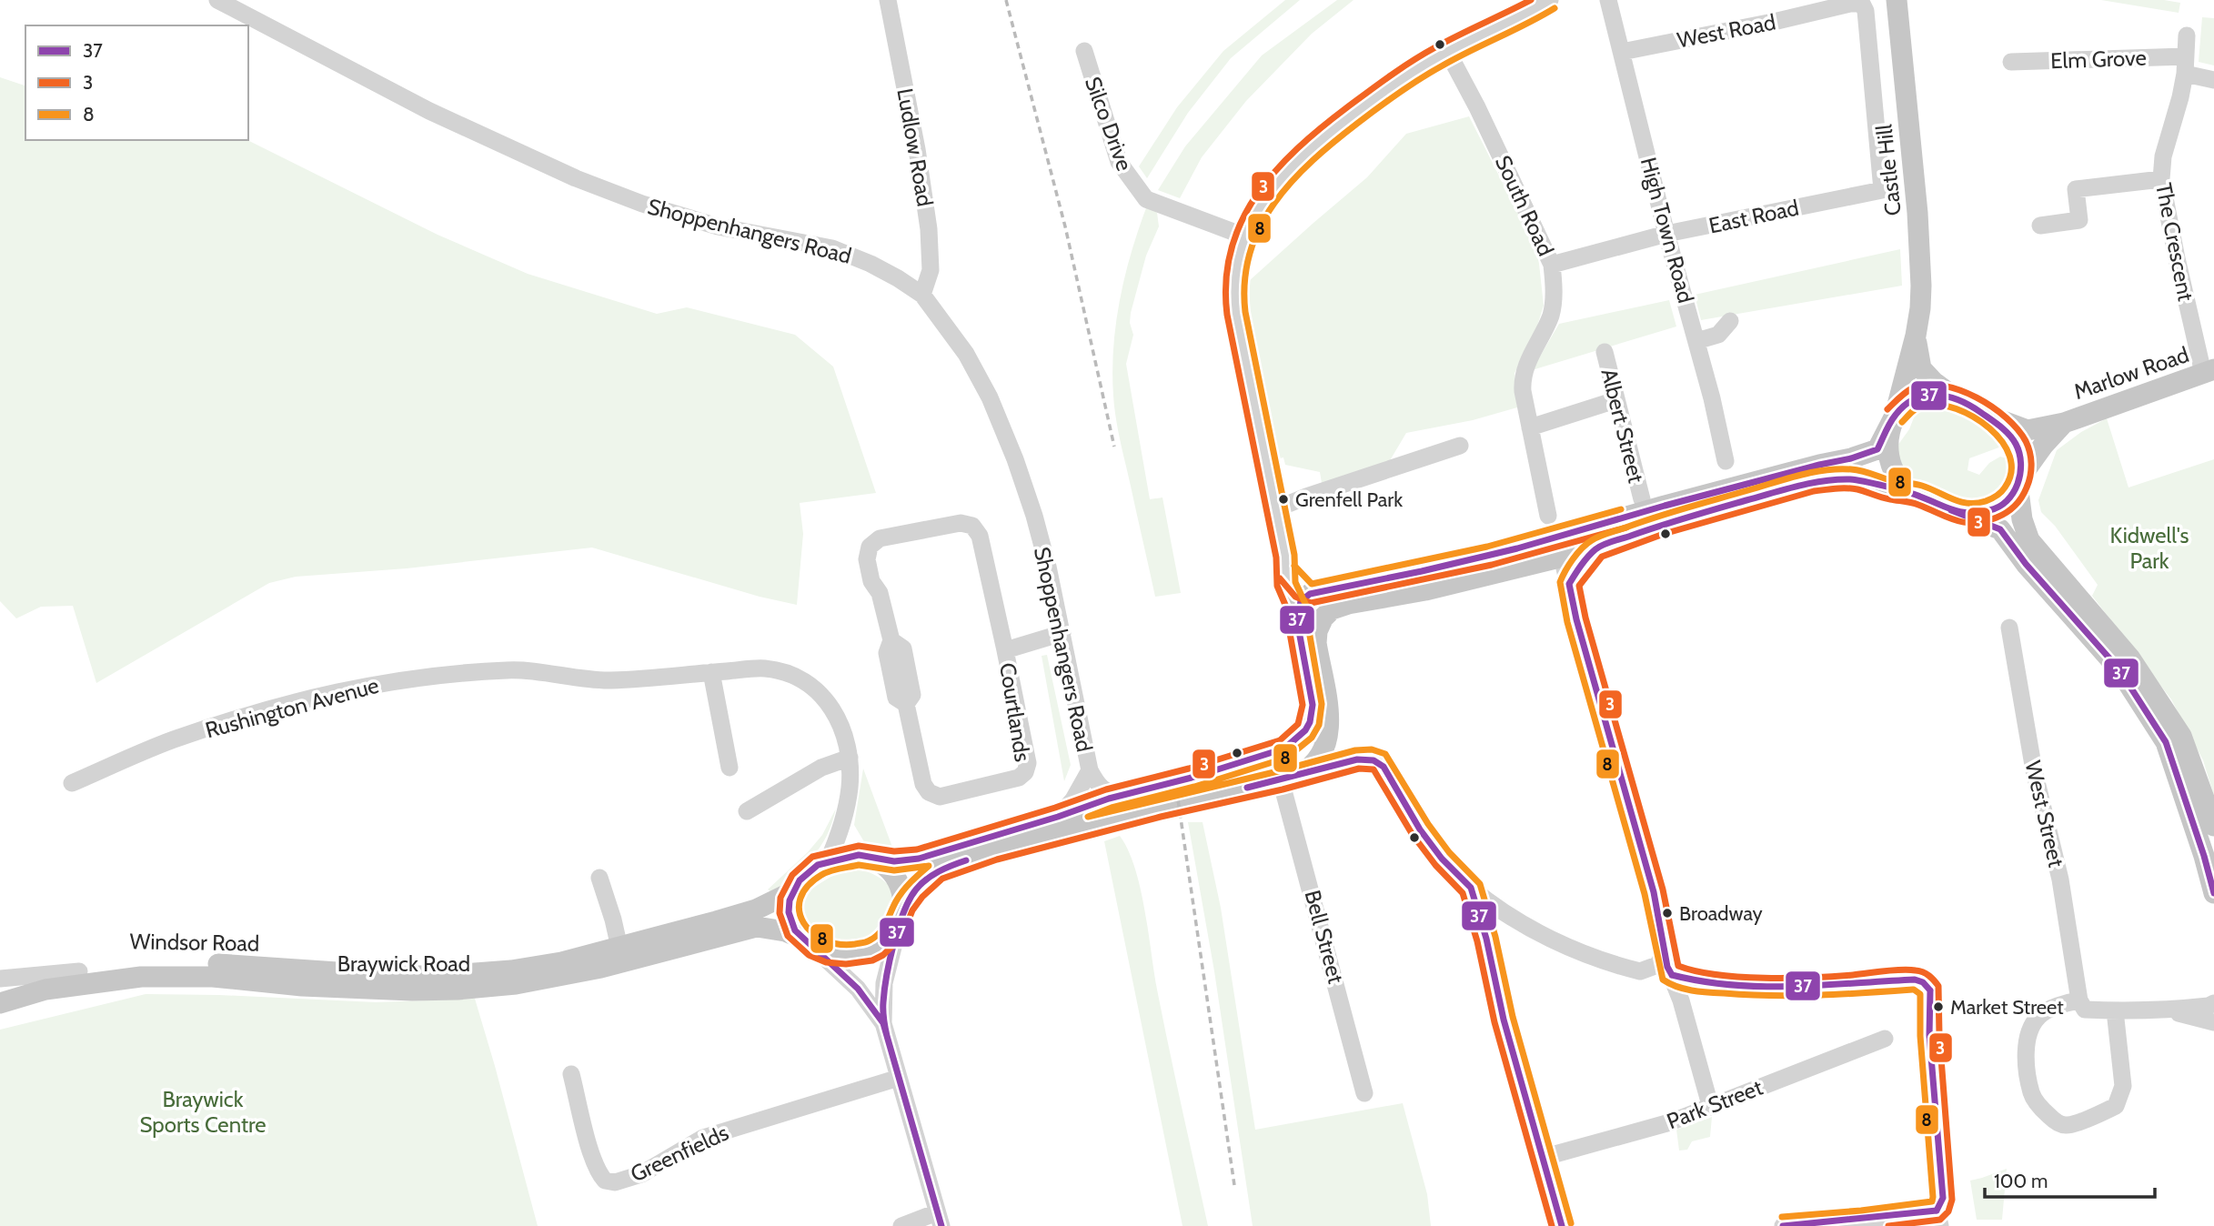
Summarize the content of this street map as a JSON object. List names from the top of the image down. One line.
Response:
{"streets":{"main road":["Castle Hill","Marlow Road","Windsor Road","Braywick Road"],"street":["West Road","Elm Grove","Silco Drive","Ludlow Road","South Road","East Road","High Town Road","Shoppenhangers Road","The Crescent","Albert Street","Rushington Avenue","Courtlands","West Street","Bell Street","Park Street","Greenfields"]},"crossings":[["West Road","East Road"],["West Road","High Town Road"],["Elm Grove","The Crescent"],["Ludlow Road","Shoppenhangers Road"],["South Road","East Road"],["East Road","High Town Road"],["Shoppenhangers Road","Courtlands"],["The Crescent","Marlow Road"],["Rushington Avenue","Braywick Road"],["Windsor Road","Braywick Road"]],"parks":["Kidwell's Park","Braywick Sports Centre"],"places":["Grenfell Park","Broadway","Market Street"],"lines":["transit line 3","transit line 8","transit line 37"],"legend":["37","3","8"],"scale_bar":"100 m"}
